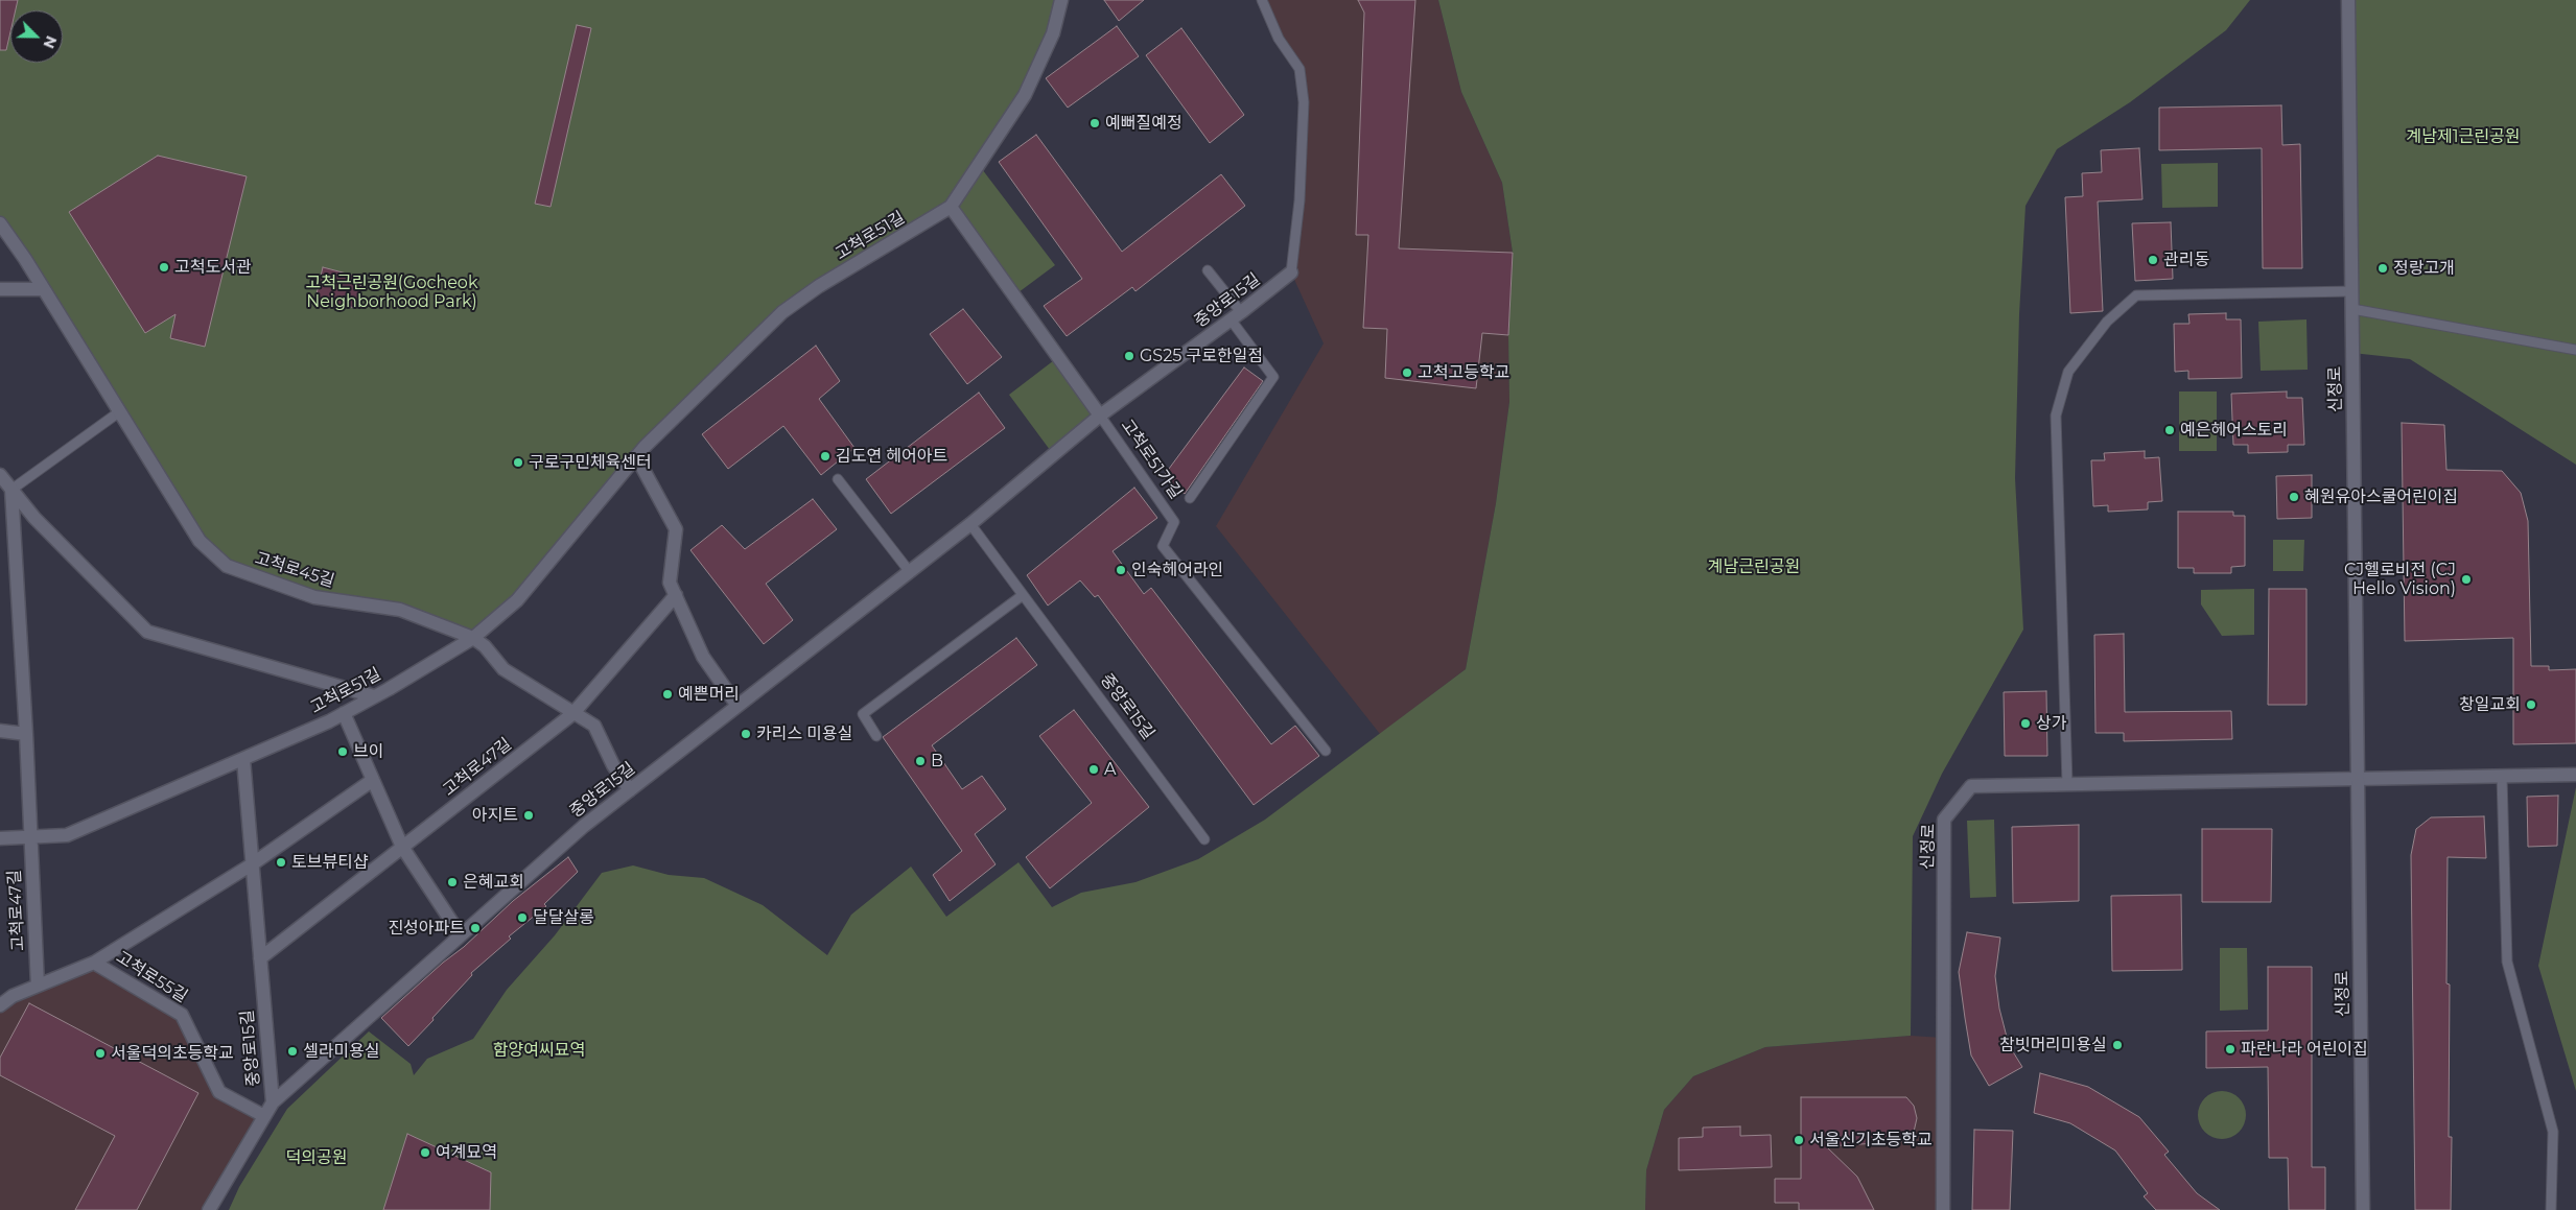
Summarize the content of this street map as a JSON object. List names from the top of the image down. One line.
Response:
{"streets":{"street":["고척로51길","중앙로15길","신정로","고척로51가길","고척로45길","고척로47길","고척로55길"]},"crossings":[["고척로51길","고척로51가길"],["고척로51길","고척로45길"],["고척로51길","고척로47길"],["중앙로15길","고척로51가길"],["중앙로15길","고척로45길"],["중앙로15길","고척로47길"],["중앙로15길","고척로55길"],["고척로45길","고척로47길"],["고척로47길","고척로55길"]],"parks":["계남제1근린공원","고척근린공원(Gocheok Neighborhood Park)","계남근린공원","함양여씨묘역","덕의공원"],"places":["예뻐질예정","관리동","고척도서관","정랑고개","GS25 구로한일점","고척고등학교","예은헤어스토리","김도연 헤어아트","구로구민체육센터","혜원유아스쿨어린이집","인숙헤어라인","CJ헬로비전 (CJ Hello Vision)","예쁜머리","창일교회","상가","카리스 미용실","브이","B","A","아지트","토브뷰티샵","은혜교회","달달살롱","진성아파트","참빗머리미용실","파란나라 어린이집","셀라미용실","서울덕의초등학교","서울신기초등학교","여계묘역"],"north":"bottom right"}
